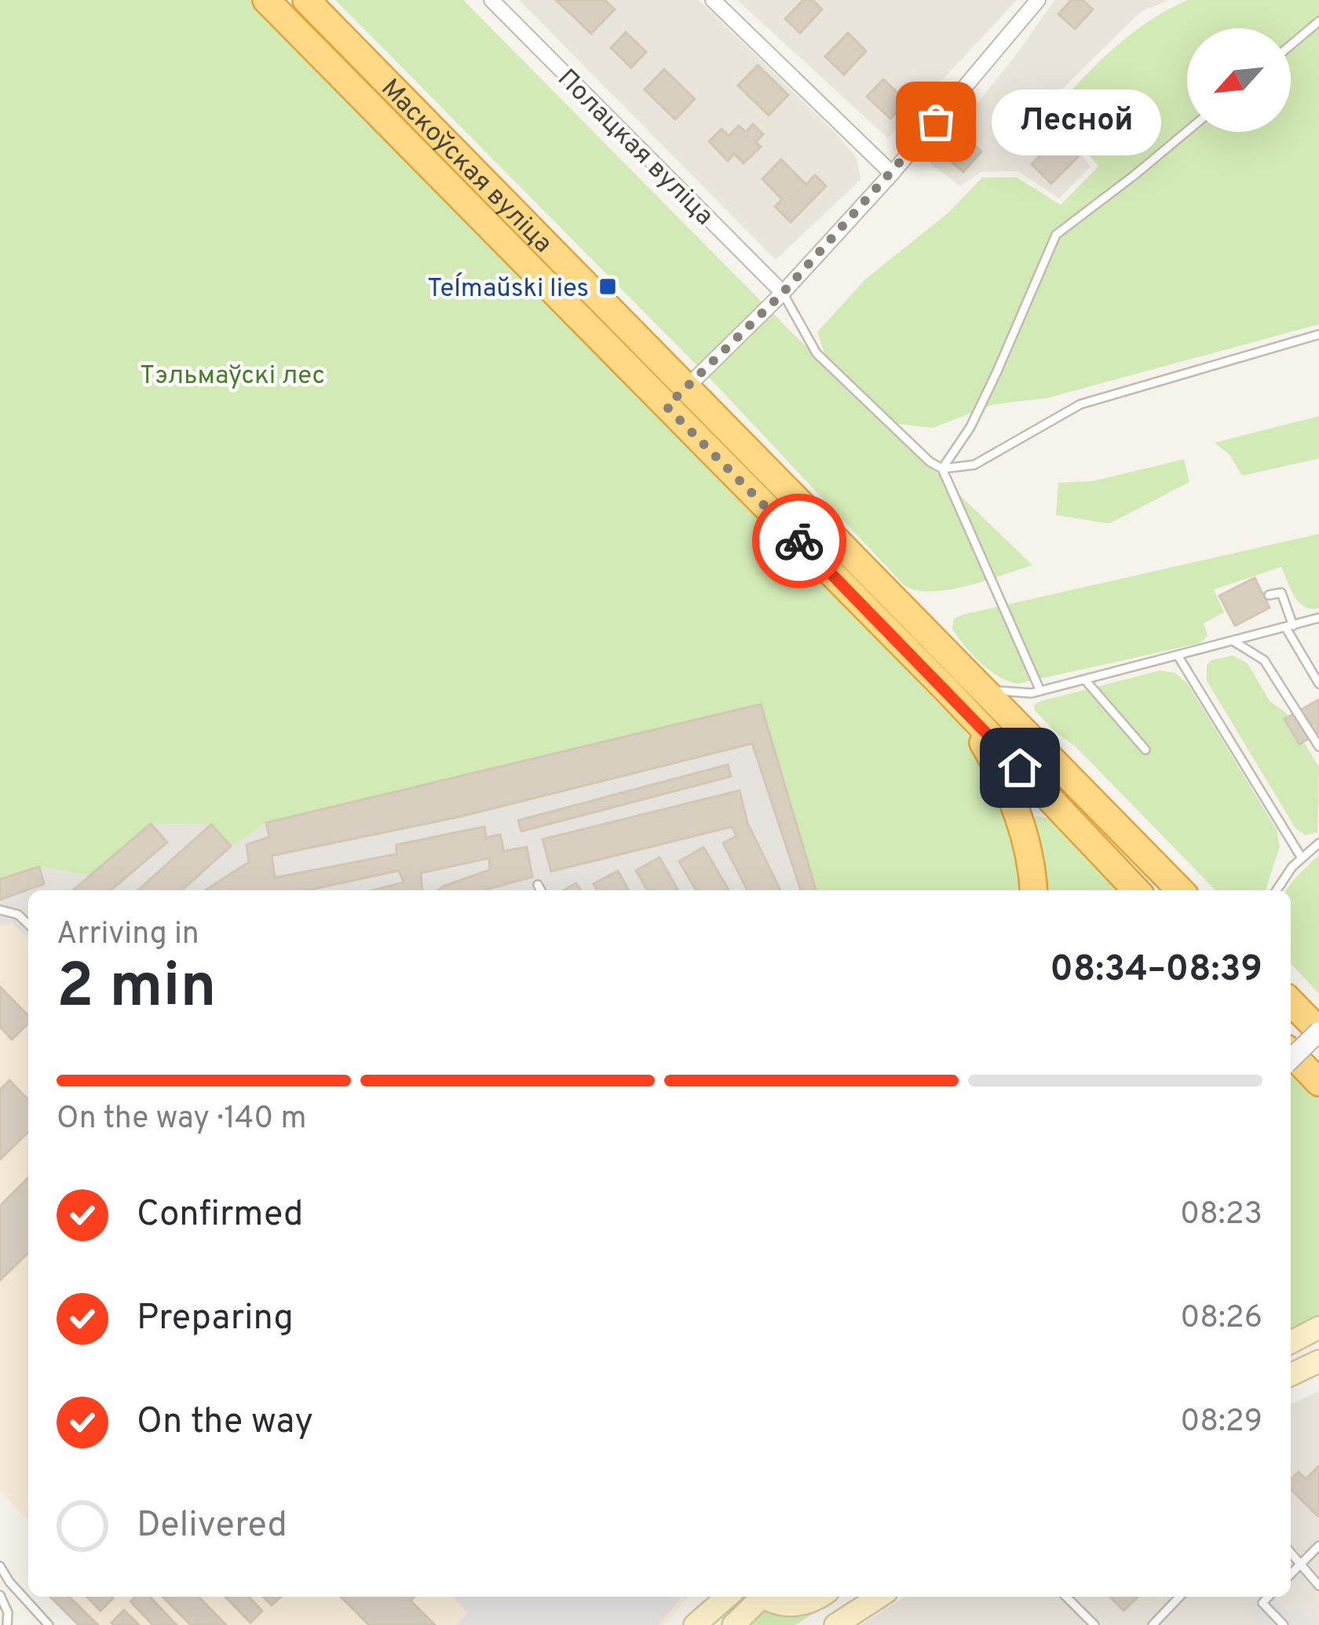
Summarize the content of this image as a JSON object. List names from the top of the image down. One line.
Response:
{"streets":{"highway":["Маскоўская вуліца"],"street":["Полацкая вуліца"]},"parks":["Тэльмаўскі лес"],"places":{"other":["Лесной"],"transit":["Teĺmaŭski lies"]},"north":"bottom left","page":{"bubble":"Лесной","heading":["2 min","Arriving in","08:34–08:39"],"bar":"On the way · 140 m","list":[["Confirmed","08:23"],["Preparing","08:26"],["On the way","08:29"],"Delivered"]}}
